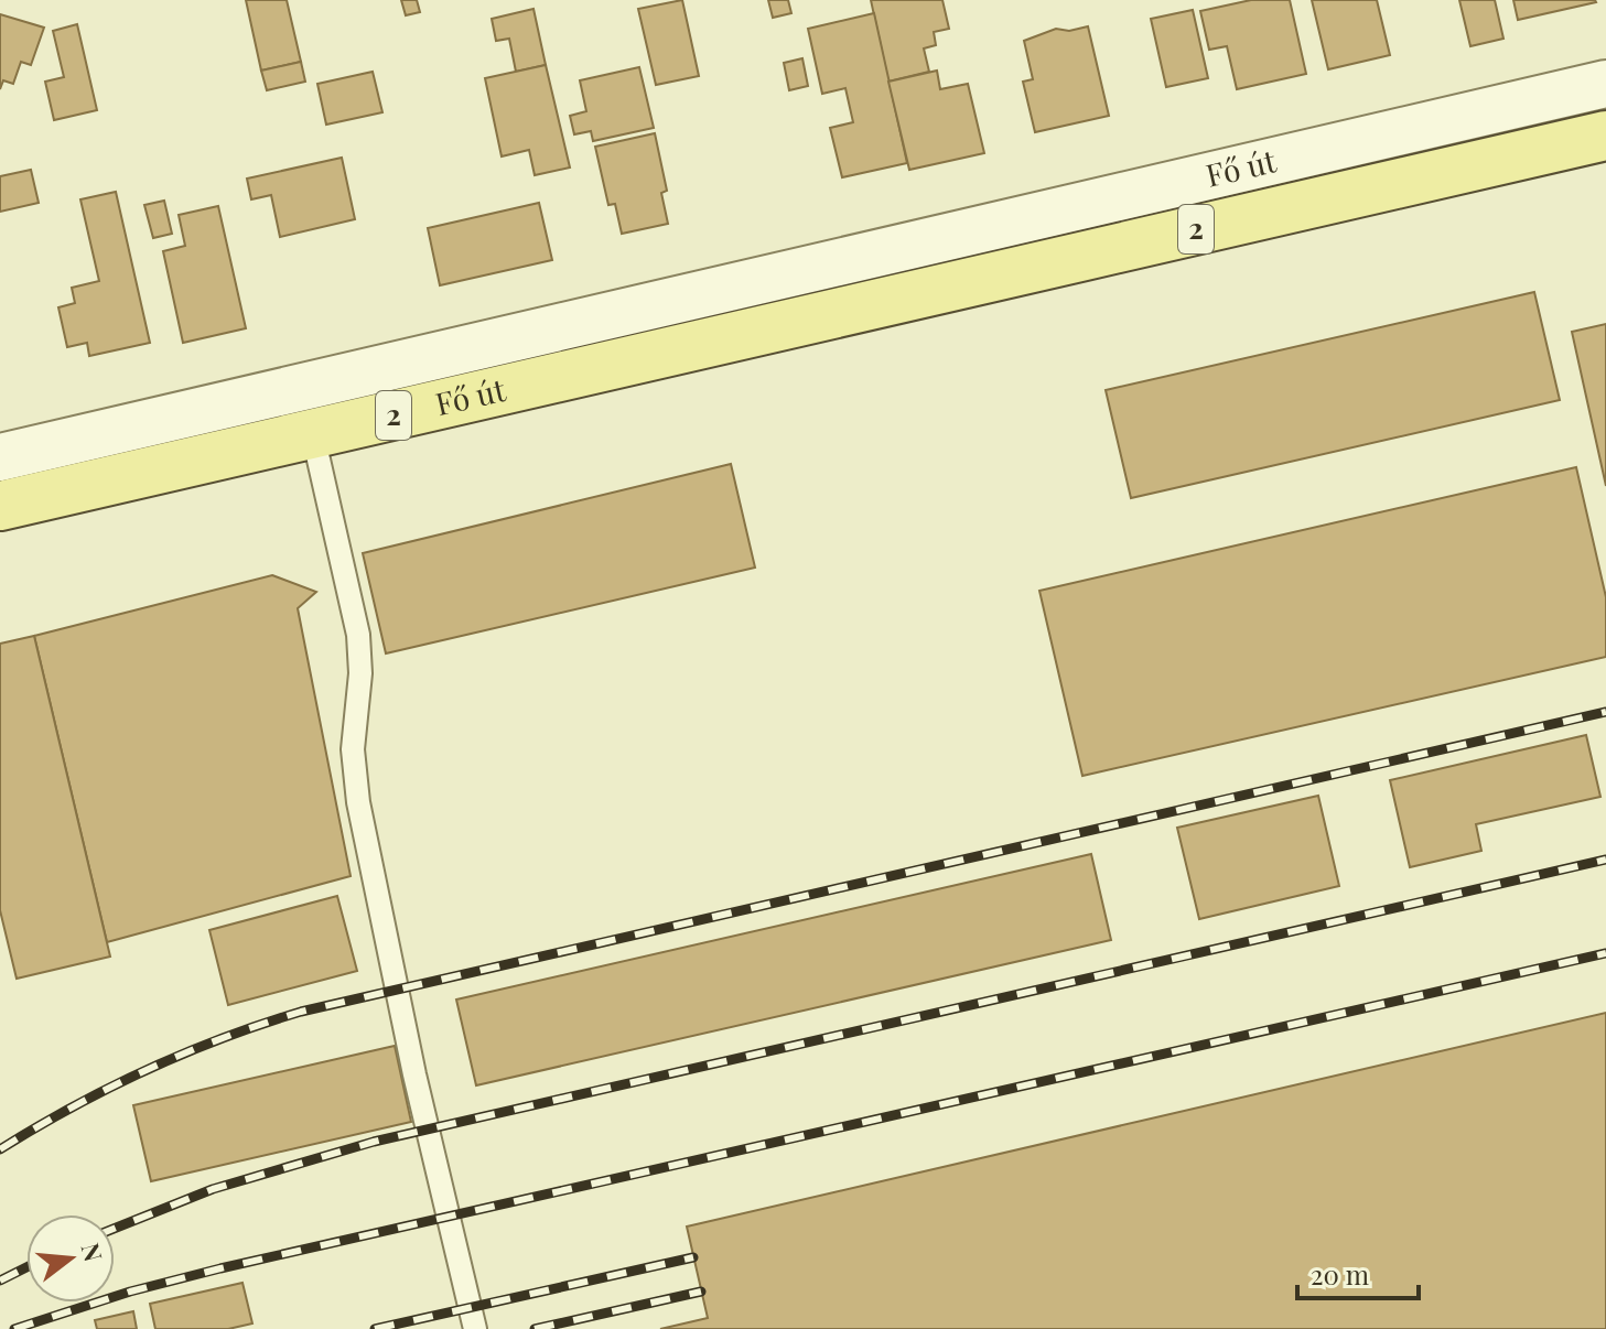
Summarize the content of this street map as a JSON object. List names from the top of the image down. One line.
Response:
{"streets":{"main road":["Fő út","2"]},"scale_bar":"20 m","north":"right"}
